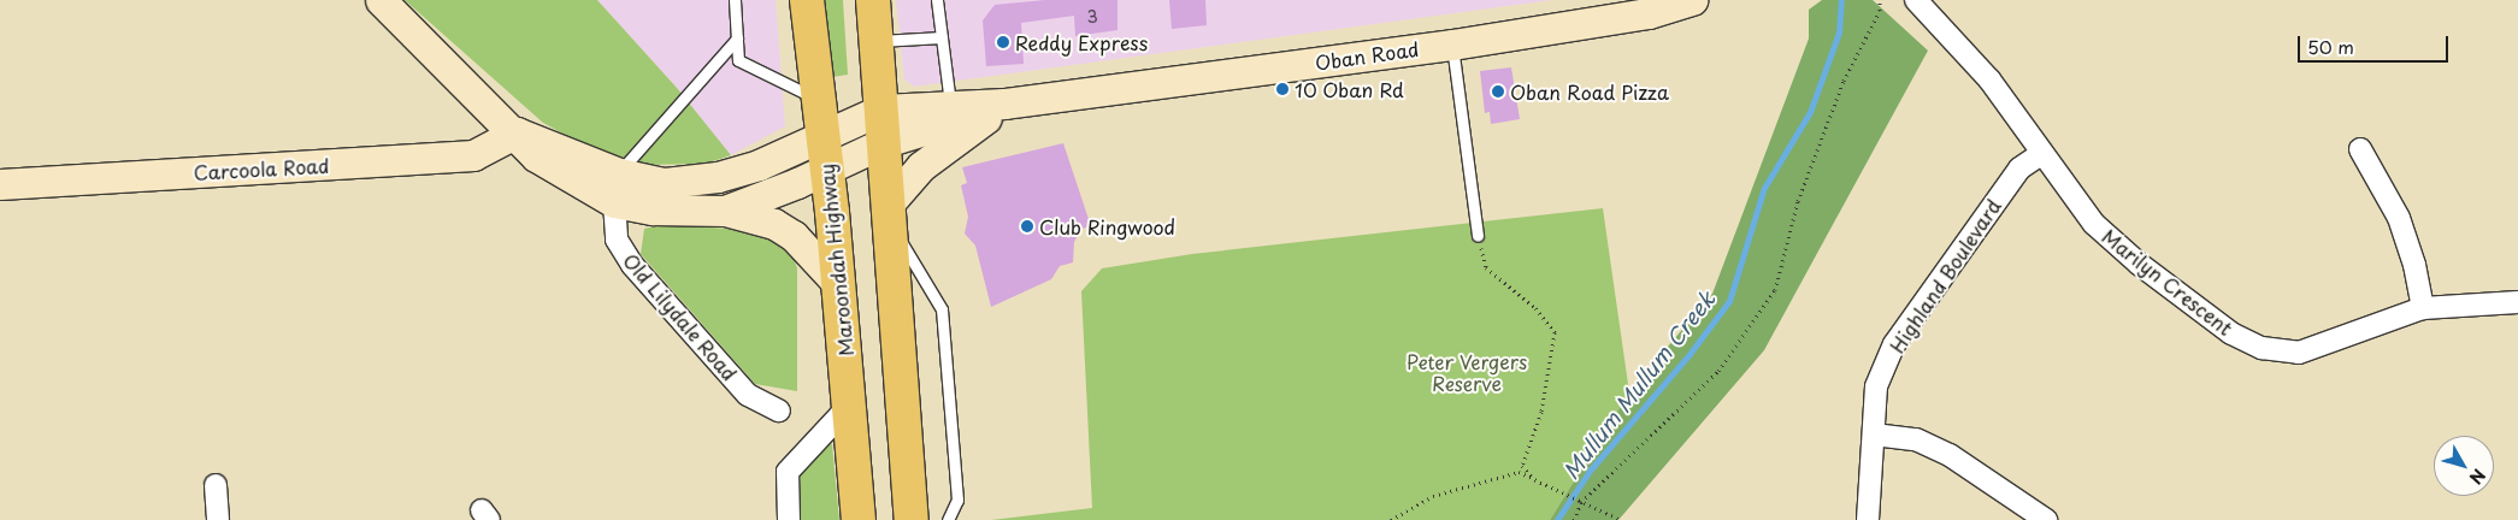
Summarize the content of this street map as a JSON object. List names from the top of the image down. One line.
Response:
{"streets":{"highway":["Maroondah Highway"],"main road":["Oban Road","Carcoola Road"],"street":["Highland Boulevard","Marilyn Crescent","Old Lilydale Road"]},"crossings":[["Oban Road","Maroondah Highway"],["Highland Boulevard","Marilyn Crescent"]],"water":["Mullum Mullum Creek"],"parks":["Peter Vergers Reserve"],"places":["Reddy Express","10 Oban Rd","Oban Road Pizza","Club Ringwood"],"house_numbers":["3"],"scale_bar":"50 m","north":"bottom right"}
